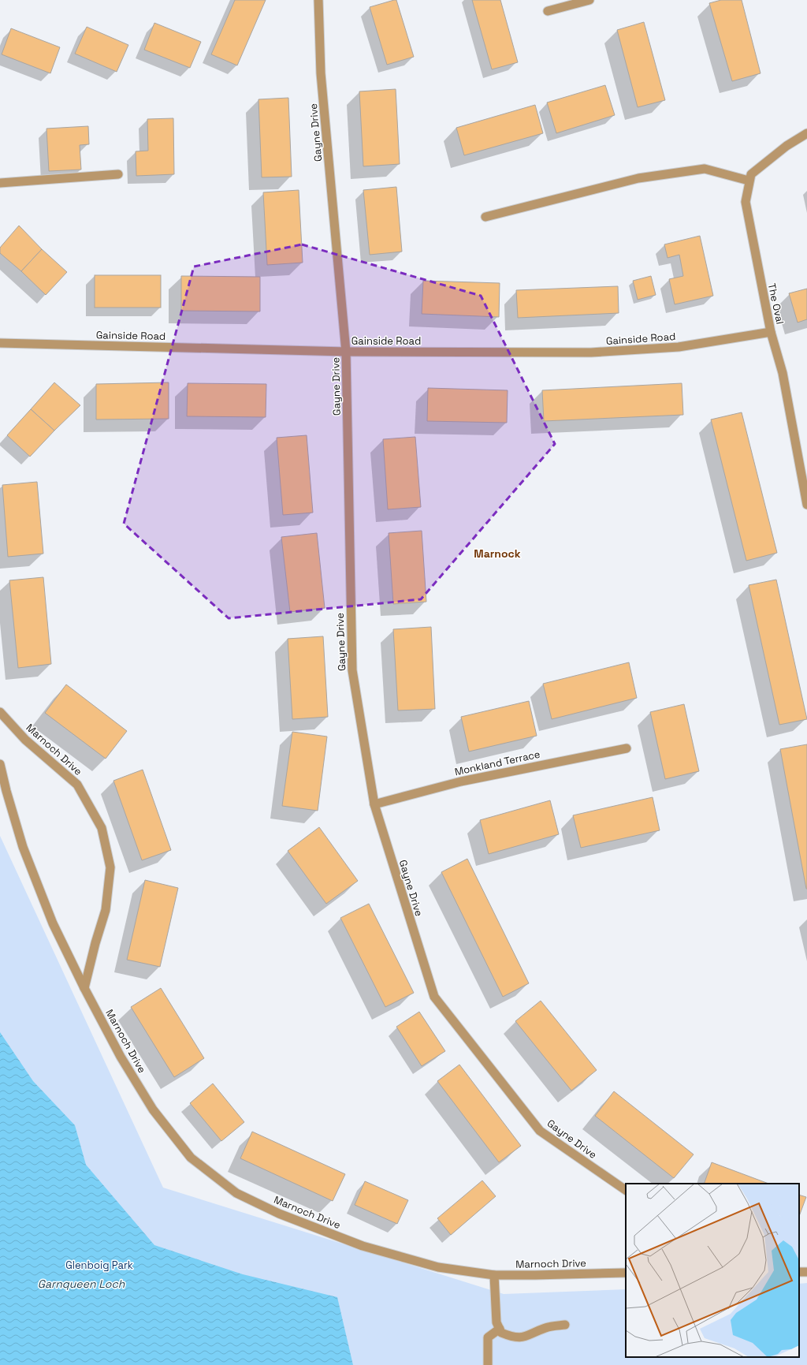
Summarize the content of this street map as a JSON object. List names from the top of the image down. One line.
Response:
{"streets":{"street":["Gayne Drive","The Oval","Gainside Road","Marnoch Drive","Monkland Terrace"]},"crossings":[["Gayne Drive","Gainside Road"],["Gayne Drive","Monkland Terrace"],["The Oval","Gainside Road"]],"districts":["Marnock"],"water":["Garnqueen Loch"],"parks":["Glenboig Park"]}
